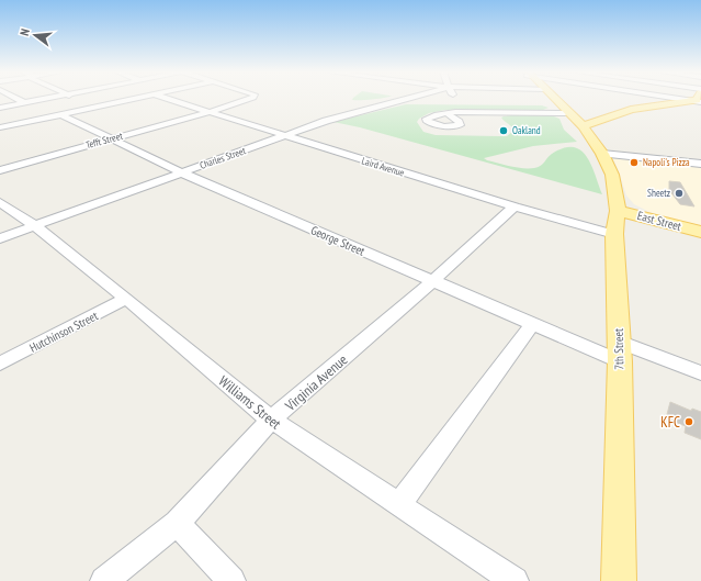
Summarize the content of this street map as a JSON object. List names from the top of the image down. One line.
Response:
{"streets":{"main road":["East Street","7th Street"],"street":["Tefft Street","Charles Street","Laird Avenue","George Street","Hutchinson Street","Virginia Avenue","Williams Street"]},"crossings":[["Tefft Street","Laird Avenue"],["Tefft Street","George Street"],["Charles Street","Laird Avenue"],["Charles Street","George Street"],["Charles Street","Williams Street"],["Laird Avenue","7th Street"],["Laird Avenue","Virginia Avenue"],["East Street","7th Street"],["George Street","7th Street"],["George Street","Virginia Avenue"],["Hutchinson Street","Williams Street"],["Virginia Avenue","Williams Street"]],"places":["Oakland","Napoli's Pizza","Sheetz","KFC"],"north":"left"}
